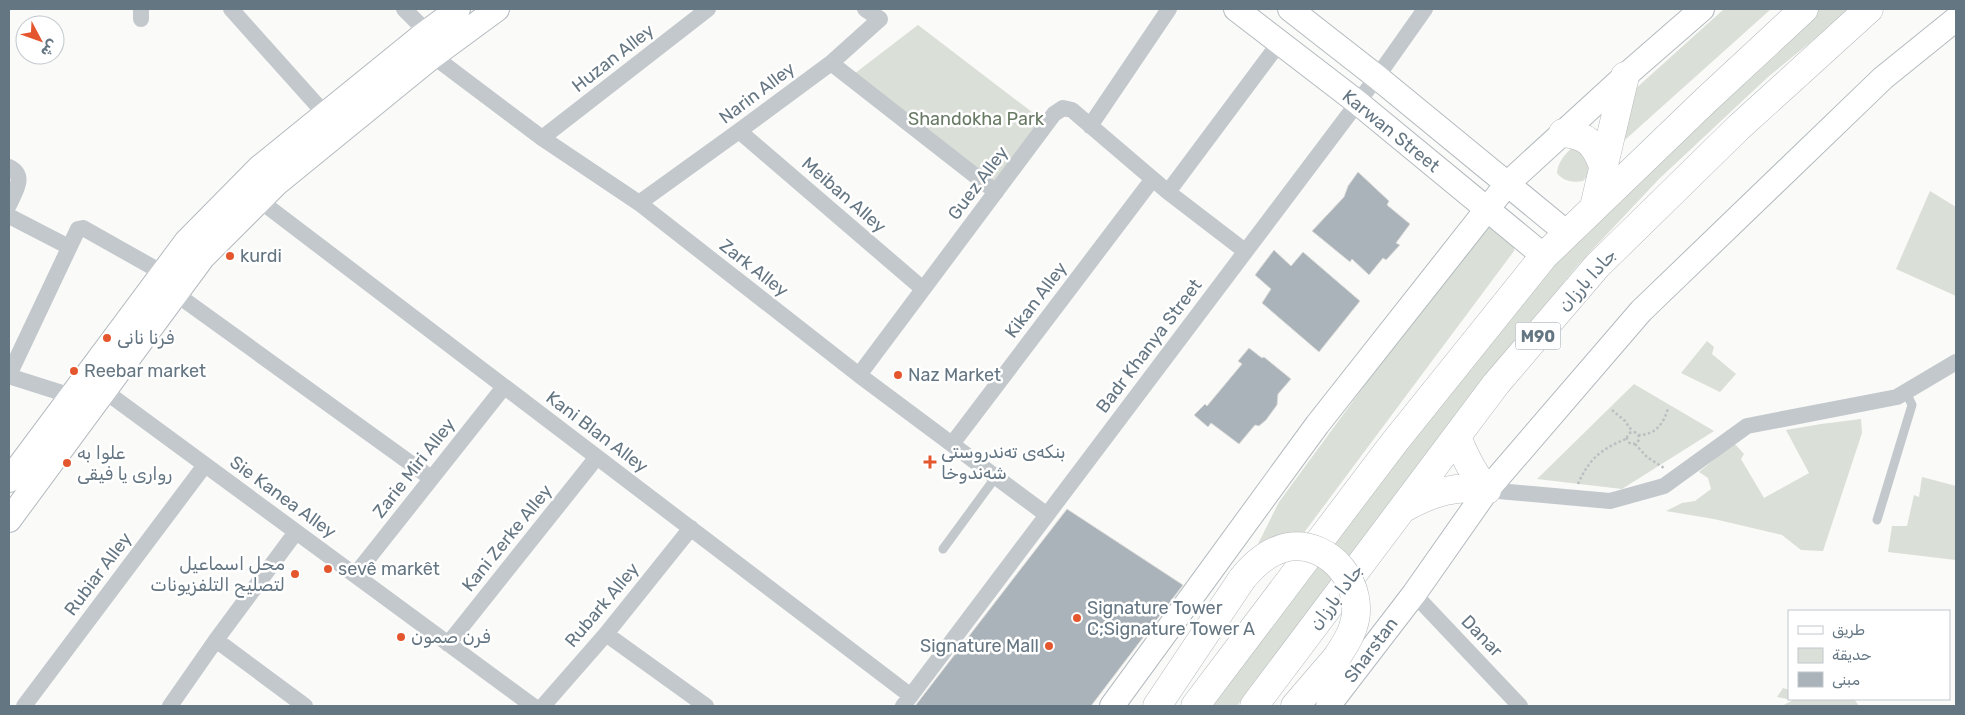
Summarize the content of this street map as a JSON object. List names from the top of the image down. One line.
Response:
{"streets":{"highway":["جادا بارزان","M90"],"main road":["Karwan Street","Sharstan"],"street":["Huzan Alley","Narin Alley","Guez Alley","Meiban Alley","Zark Alley","Kikan Alley","Badr Khanya Street","Kani Blan Alley","Zarie Miri Alley","Sie Kanea Alley","Kani Zerke Alley","Rubiar Alley","Rubark Alley","Danar"]},"crossings":[["Huzan Alley","Zark Alley"],["Narin Alley","Meiban Alley"],["Narin Alley","Zark Alley"],["Karwan Street","M90"],["Karwan Street","Badr Khanya Street"],["Guez Alley","Meiban Alley"],["Guez Alley","Zark Alley"],["Guez Alley","Kikan Alley"],["Guez Alley","Badr Khanya Street"],["Zark Alley","Kikan Alley"],["Zark Alley","Badr Khanya Street"],["Badr Khanya Street","Kani Blan Alley"],["Kani Blan Alley","Zarie Miri Alley"],["Kani Blan Alley","Kani Zerke Alley"],["Kani Blan Alley","Rubark Alley"],["Zarie Miri Alley","Sie Kanea Alley"],["Sie Kanea Alley","Kani Zerke Alley"],["Sie Kanea Alley","Rubiar Alley"],["Danar","Sharstan"]],"parks":["Shandokha Park"],"places":{"other":["kurdi","فرنا نانى","Reebar market","Naz Market","علوا به رواری یا فیقی","sevê markêt","محل اسماعيل لتصليح التلفزيونات","Signature Tower C;Signature Tower A","فرن صمون","Signature Mall"],"health":["بنکەی تەندروستی شەندوخا"]},"legend":["طريق","حديقة","مبنى"],"north":"bottom right"}
